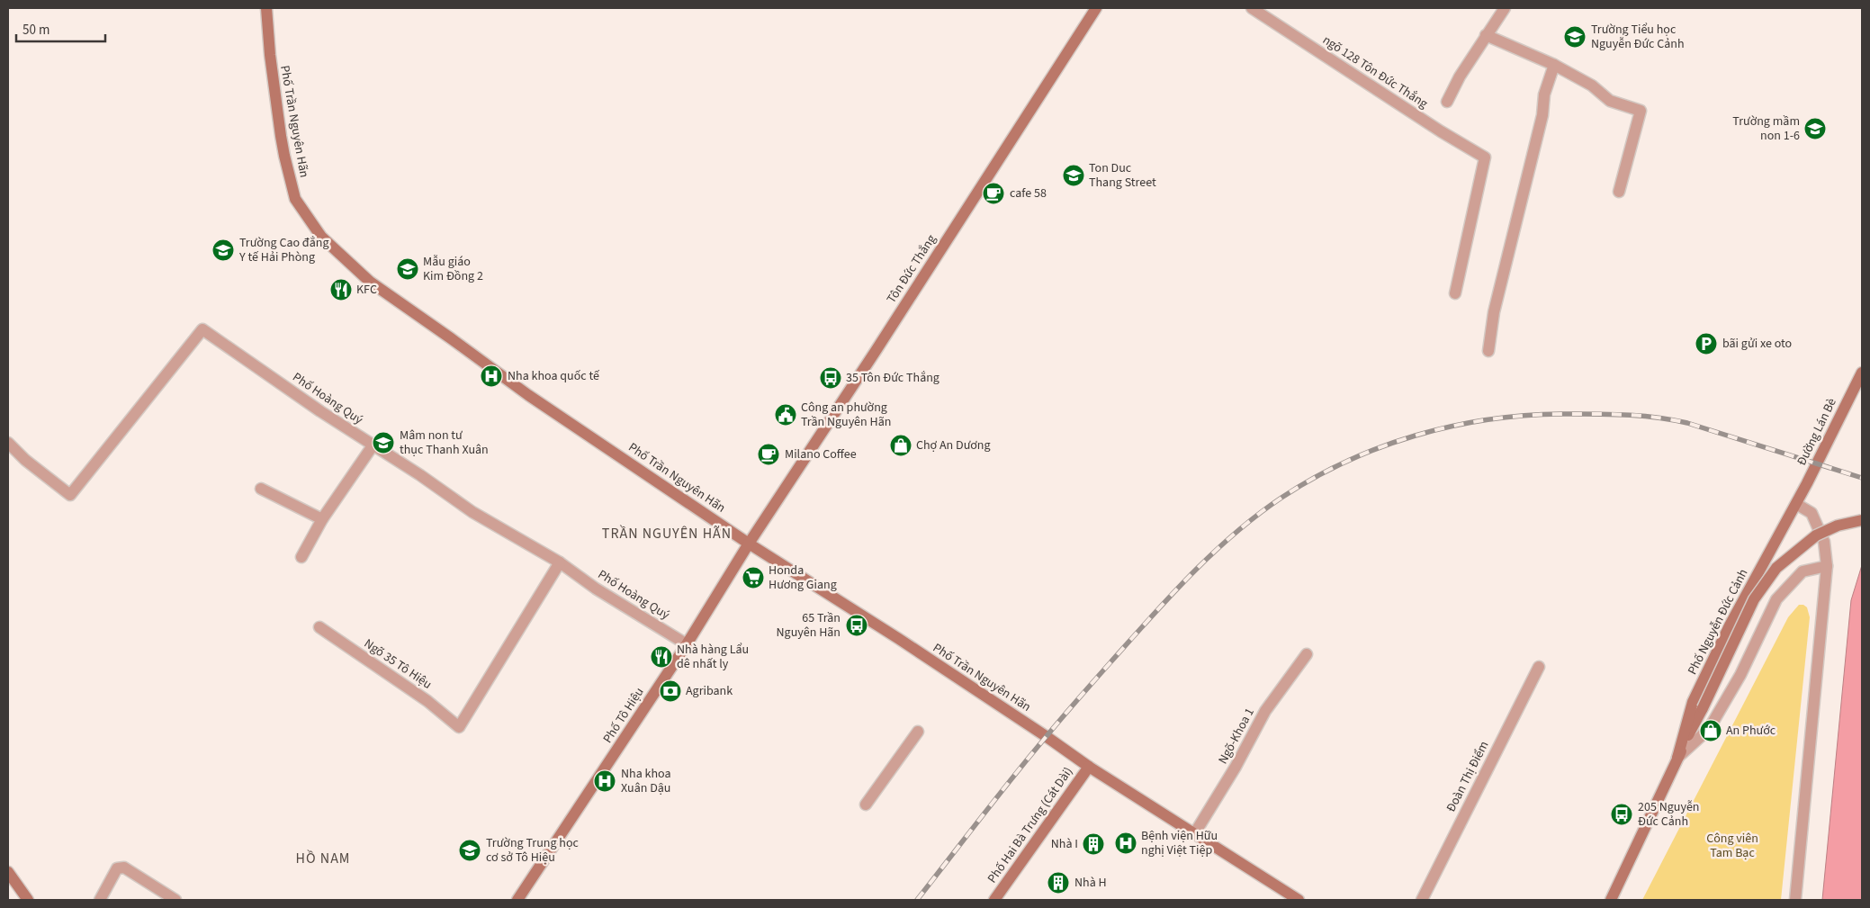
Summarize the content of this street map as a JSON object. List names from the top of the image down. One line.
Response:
{"streets":{"main road":["Phố Trần Nguyên Hãn","Tôn Đức Thắng","Đường Lán Bè","Phố Nguyễn Đức Cảnh","Phố Tô Hiệu","Phố Hai Bà Trưng (Cát Dài)"],"street":["ngõ 128 Tôn Đức Thắng","Phố Hoàng Quý","Ngõ 35 Tô Hiệu","Ngõ-Khoa 1","Đoàn Thị Điểm"]},"crossings":[["Phố Trần Nguyên Hãn","Tôn Đức Thắng"],["Phố Trần Nguyên Hãn","Phố Tô Hiệu"],["Phố Trần Nguyên Hãn","Ngõ-Khoa 1"],["Phố Trần Nguyên Hãn","Phố Hai Bà Trưng (Cát Dài)"],["Tôn Đức Thắng","Phố Tô Hiệu"],["Phố Hoàng Quý","Ngõ 35 Tô Hiệu"],["Phố Hoàng Quý","Phố Tô Hiệu"],["Đường Lán Bè","Phố Nguyễn Đức Cảnh"]],"districts":["TRẦN NGUYÊN HÃN","HỒ NAM"],"parks":["Công viên Tam Bạc"],"places":{"school or university":["Trường Tiểu học Nguyễn Đức Cảnh","Trường mầm non 1-6","Ton Duc Thang Street","Trường Cao đẳng Y tế Hải Phòng","Mẫu giáo Kim Đồng 2","Mâm non tư thục Thanh Xuân","Trường Trung học cơ sở Tô Hiệu"],"cafe":["cafe 58","Milano Coffee"],"restaurant":["KFC","Nhà hàng Lẩu dê nhất ly"],"parking":["bãi gửi xe oto"],"hospital":["Nha khoa quốc tế","Nha khoa Xuân Dậu","Bệnh viện Hữu nghị Việt Tiệp"],"bus stop":["35 Tôn Đức Thắng","65 Trần Nguyên Hãn","205 Nguyễn Đức Cảnh"],"public building":["Công an phường Trần Nguyên Hãn"],"shop":["Chợ An Dương","An Phước"],"supermarket":["Honda Hương Giang"],"bank":["Agribank"],"building":["Nhà I","Nhà H"]},"scale_bar":"50 m"}
